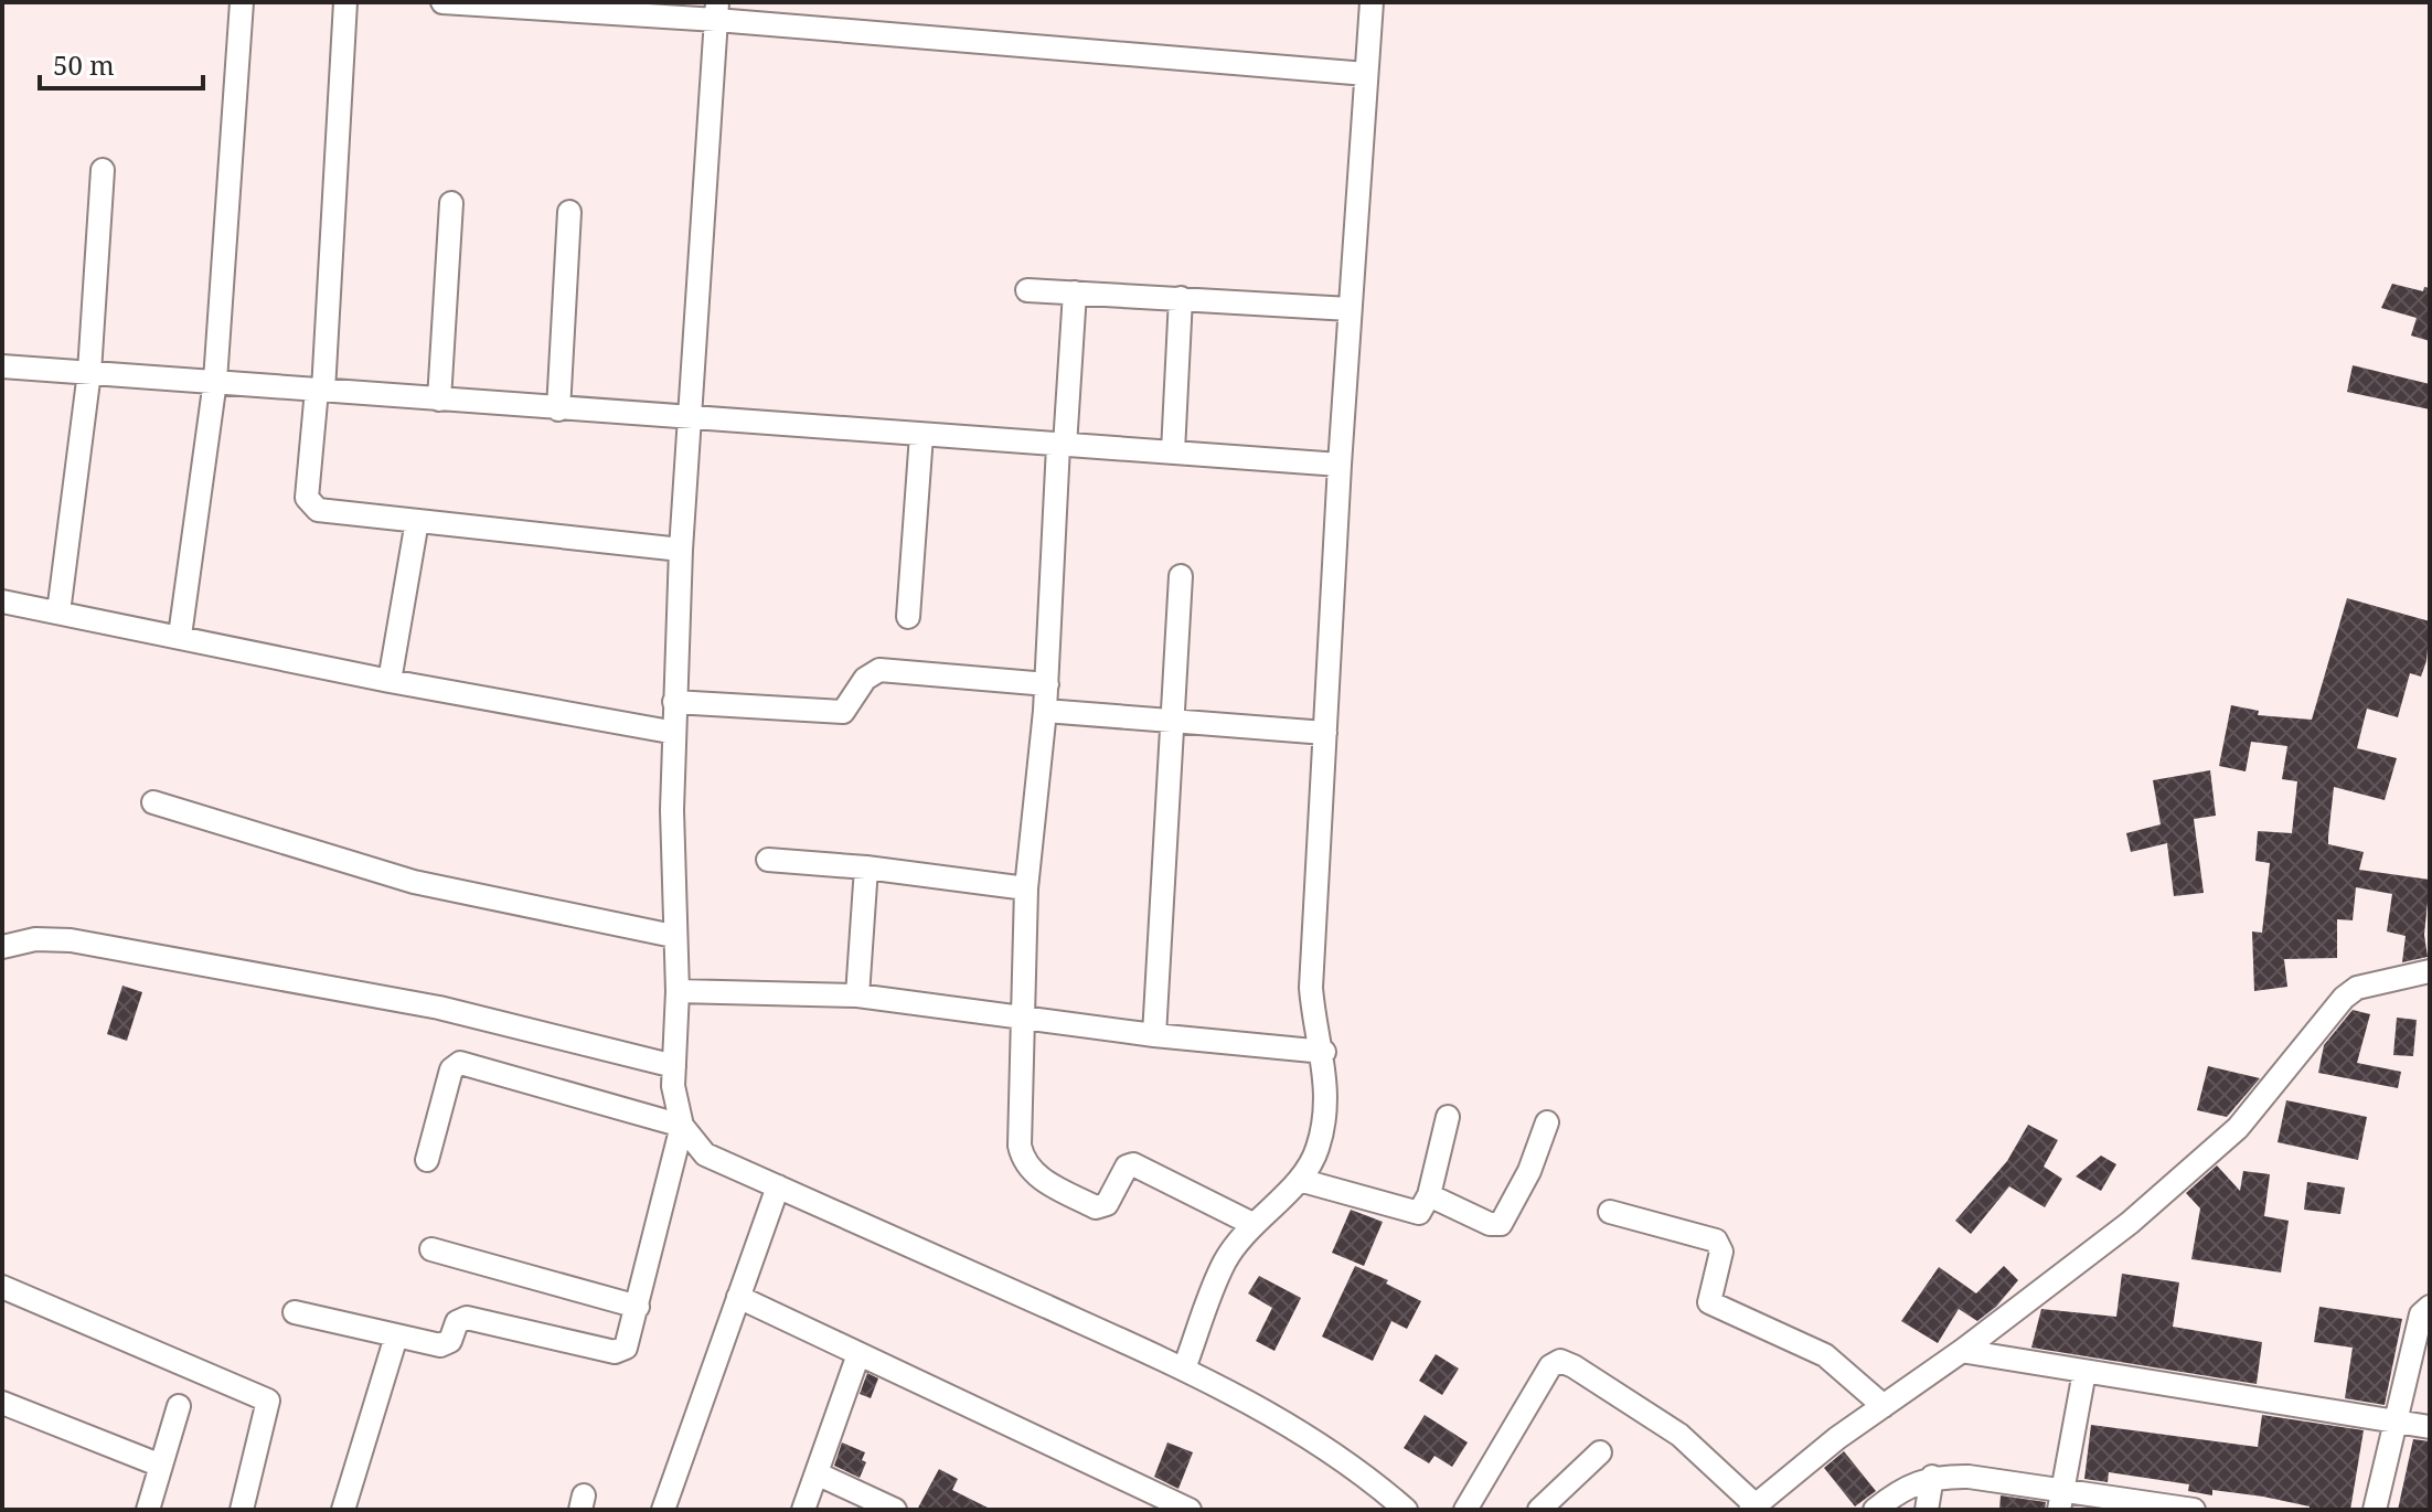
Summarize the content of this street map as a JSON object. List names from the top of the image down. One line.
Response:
{"scale_bar":"50 m"}
